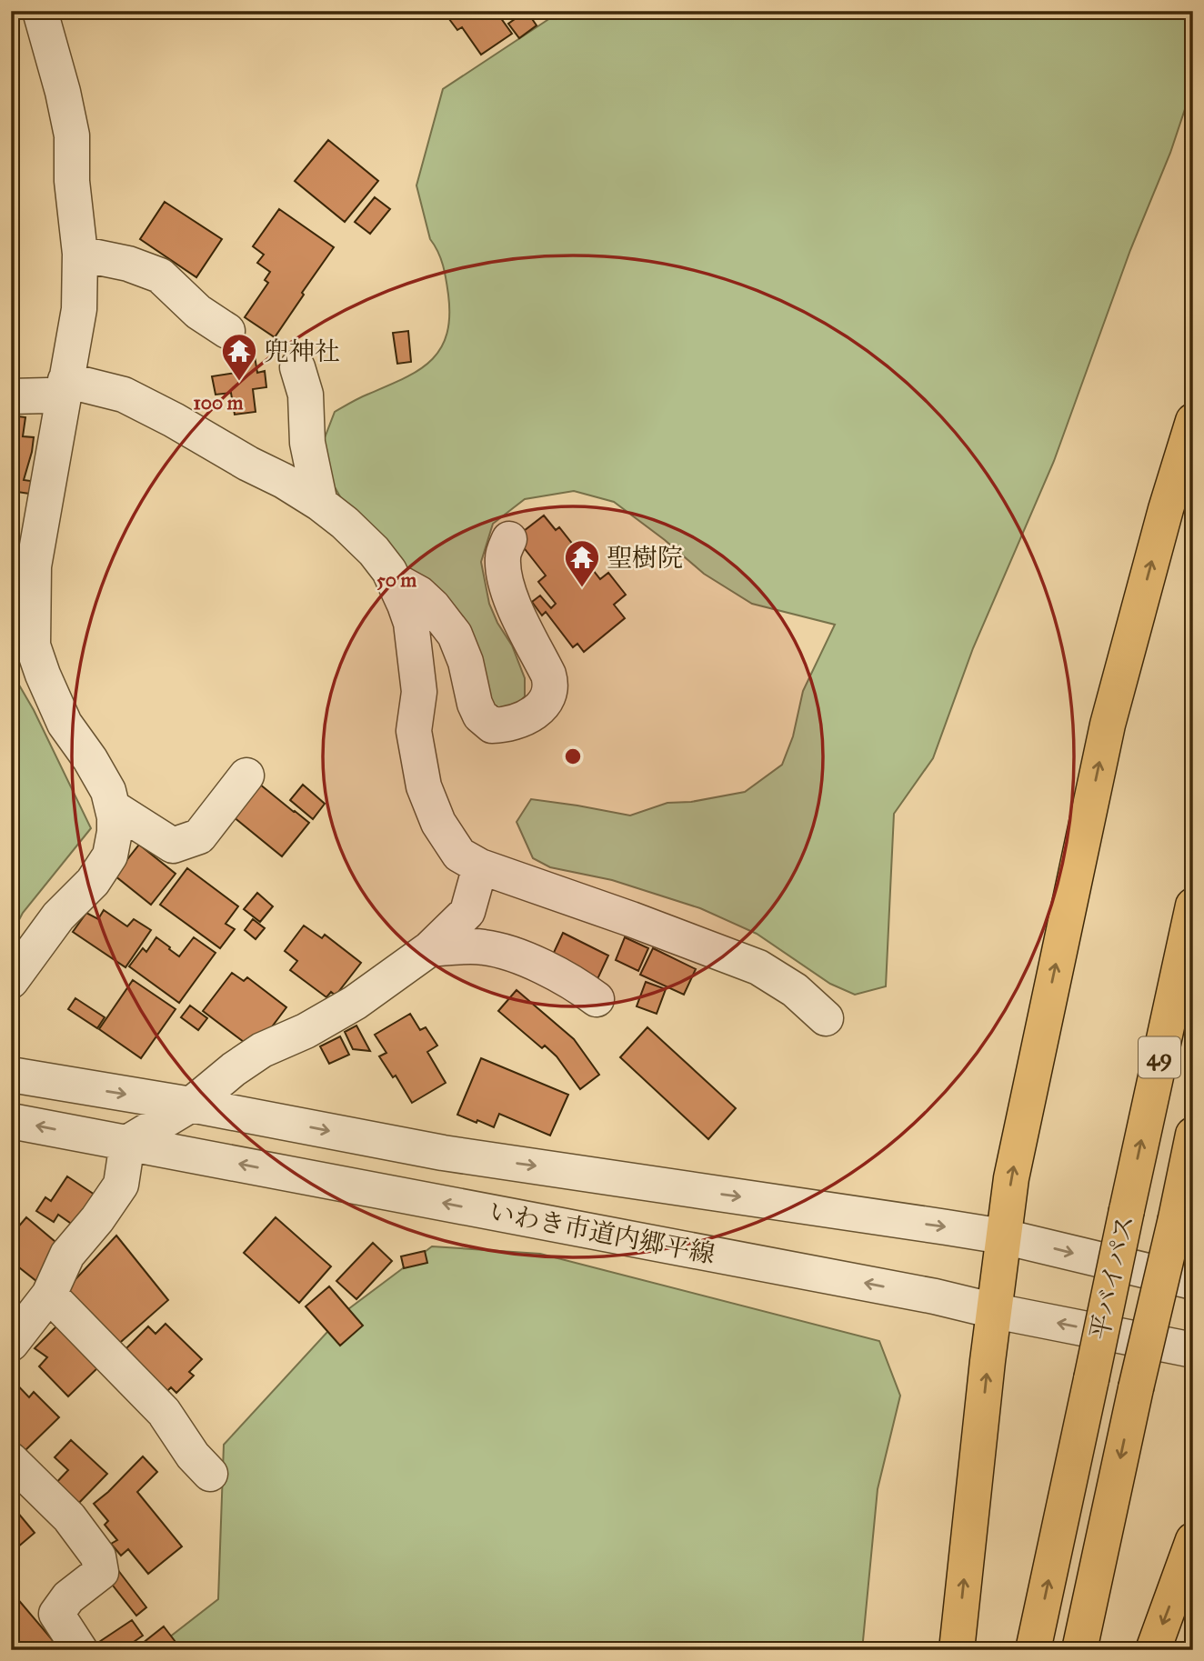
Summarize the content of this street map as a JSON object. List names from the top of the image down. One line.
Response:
{"streets":{"highway":["49","平バイパス"],"street":["いわき市道内郷平線"]},"places":{"temple":["兜神社","聖樹院"]},"rings":["100 m","50 m"]}
